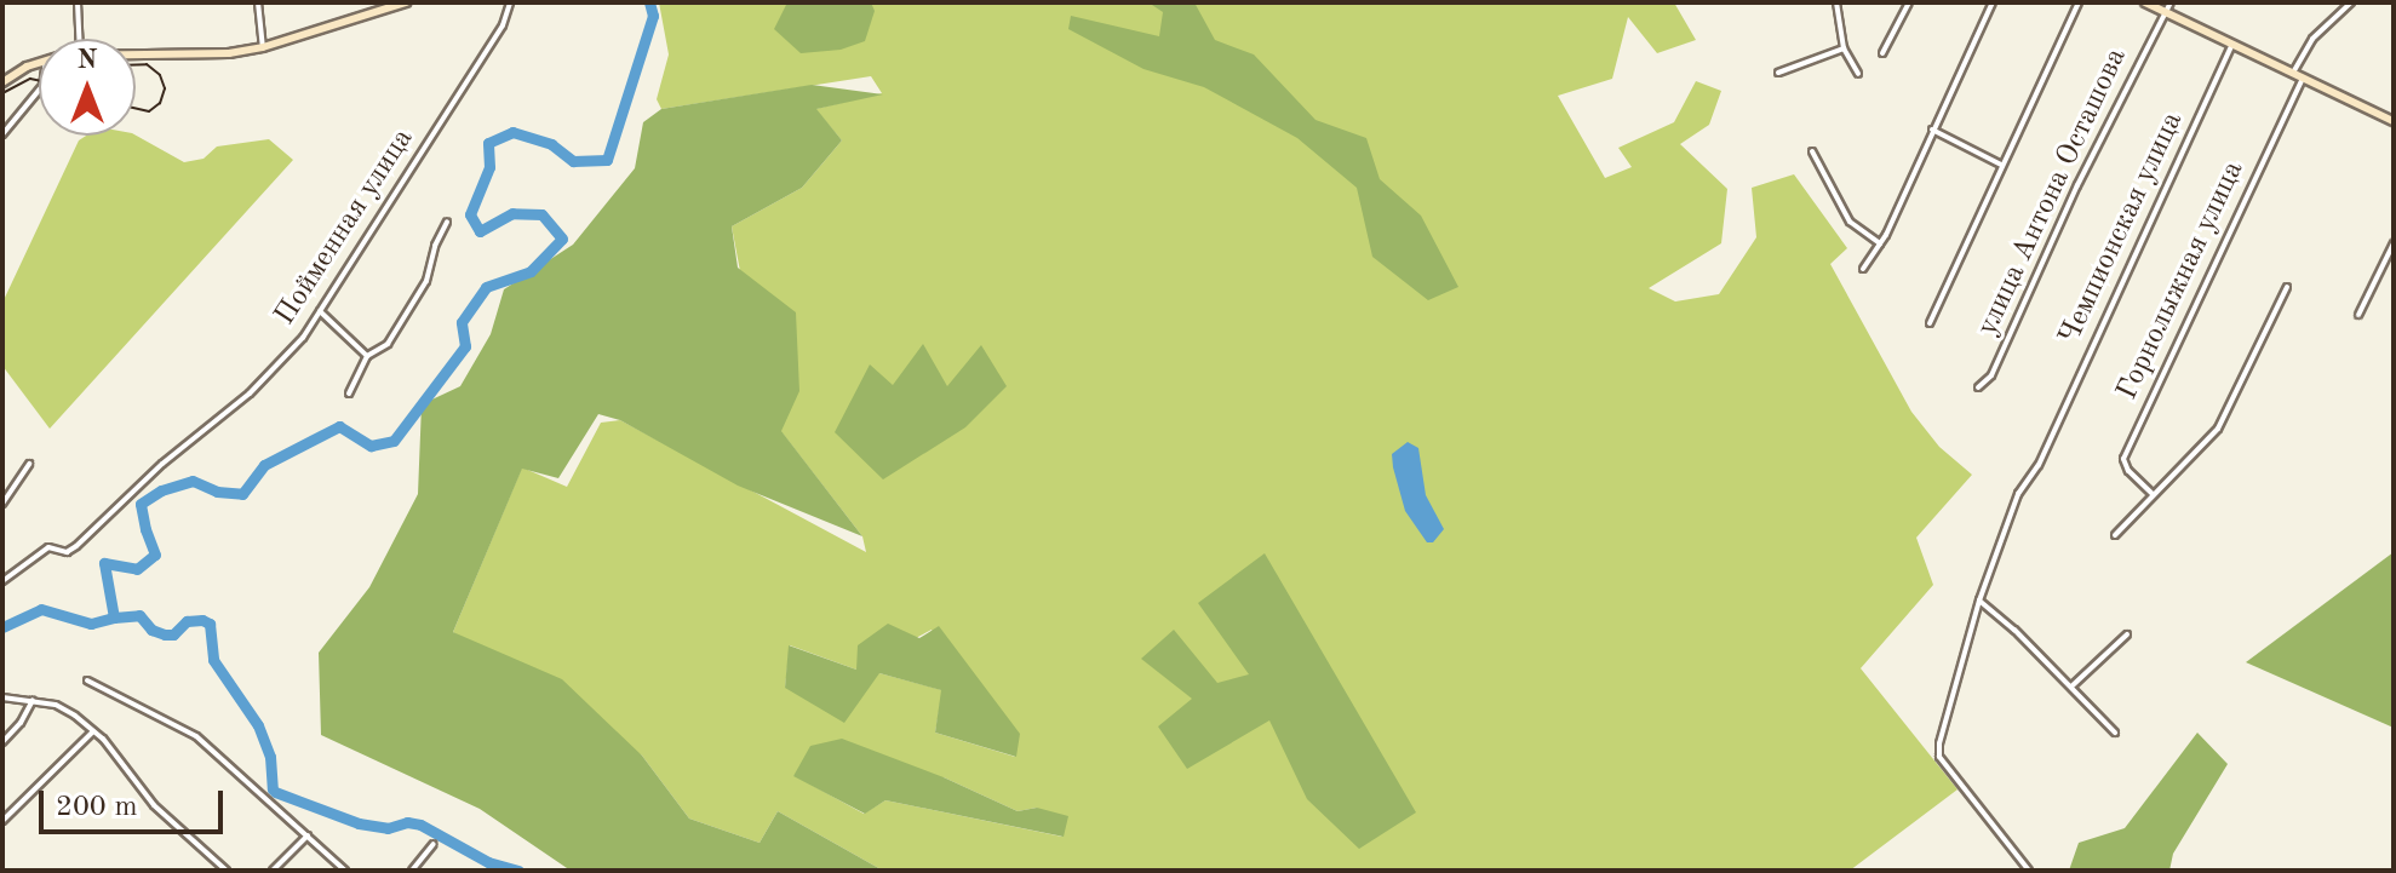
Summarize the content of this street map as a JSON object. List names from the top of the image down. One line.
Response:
{"streets":{"street":["улица Антона Осташова","Пойменная улица","Чемпионская улица","Горнолыжная улица"]},"scale_bar":"200 m","north":"top"}
